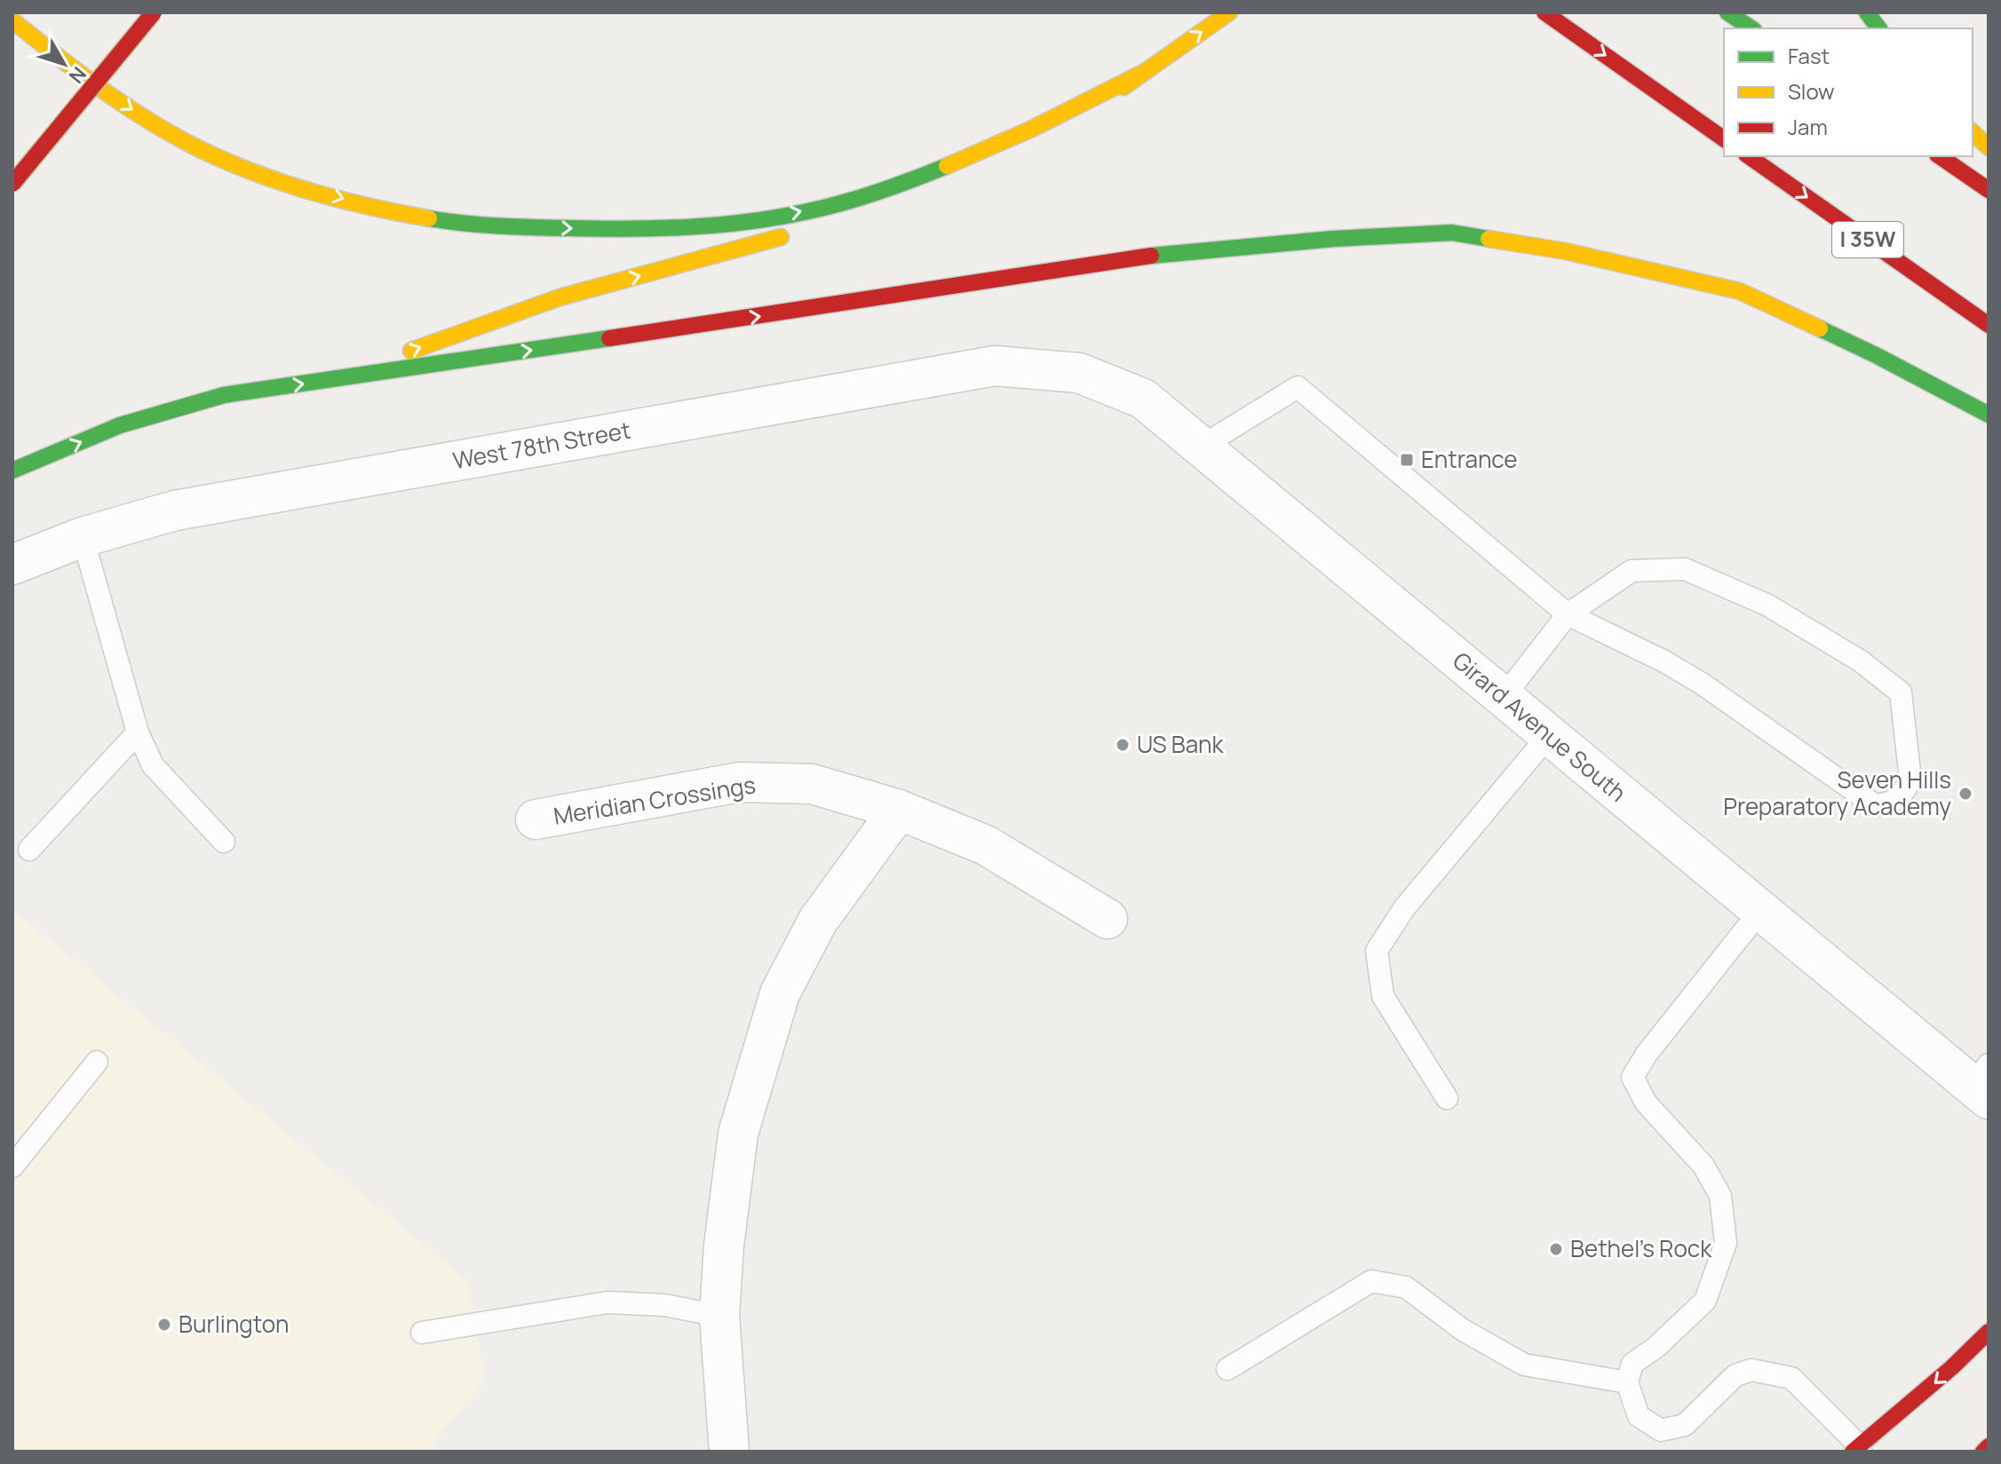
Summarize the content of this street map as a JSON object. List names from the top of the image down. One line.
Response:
{"streets":{"main road":["I 35W"],"street":["West 78th Street","Girard Avenue South","Meridian Crossings"]},"crossings":[["West 78th Street","Girard Avenue South"]],"places":{"transit":["Entrance"],"other":["US Bank","Seven Hills Preparatory Academy","Bethel's Rock","Burlington"]},"legend":["Fast","Slow","Jam"],"north":"bottom right"}
